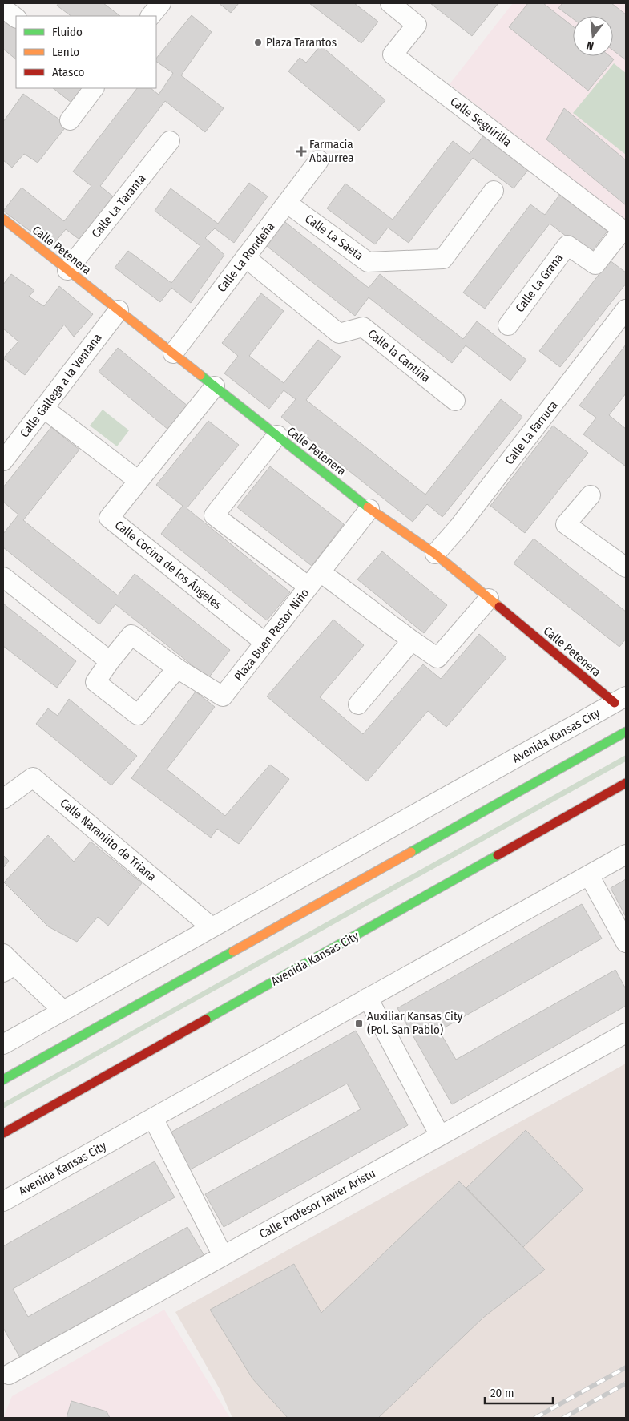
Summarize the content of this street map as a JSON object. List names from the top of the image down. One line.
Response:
{"streets":{"main road":["Calle Petenera","Avenida Kansas City"],"street":["Calle Seguirilla","Calle La Taranta","Calle La Saeta","Calle La Rondeña","Calle La Grana","Calle la Cantiña","Calle Gallega a la Ventana","Calle La Farruca","Calle Cocina de los Ángeles","Plaza Buen Pastor Niño","Calle Naranjito de Triana","Calle Profesor Javier Aristu"]},"crossings":[["Calle Seguirilla","Calle La Grana"],["Calle La Taranta","Calle Petenera"],["Calle La Saeta","Calle La Rondeña"],["Calle Petenera","Calle La Rondeña"],["Calle Petenera","Calle Gallega a la Ventana"],["Calle Petenera","Calle La Farruca"],["Calle Petenera","Calle Cocina de los Ángeles"],["Calle Petenera","Plaza Buen Pastor Niño"],["Calle Petenera","Avenida Kansas City"],["Calle La Rondeña","Calle la Cantiña"],["Calle Cocina de los Ángeles","Plaza Buen Pastor Niño"],["Avenida Kansas City","Calle Naranjito de Triana"]],"places":{"other":["Plaza Tarantos"],"health":["Farmacia Abaurrea"],"transit":["Auxiliar Kansas City (Pol. San Pablo)"]},"legend":["Fluido","Lento","Atasco"],"scale_bar":"20 m","north":"bottom"}
